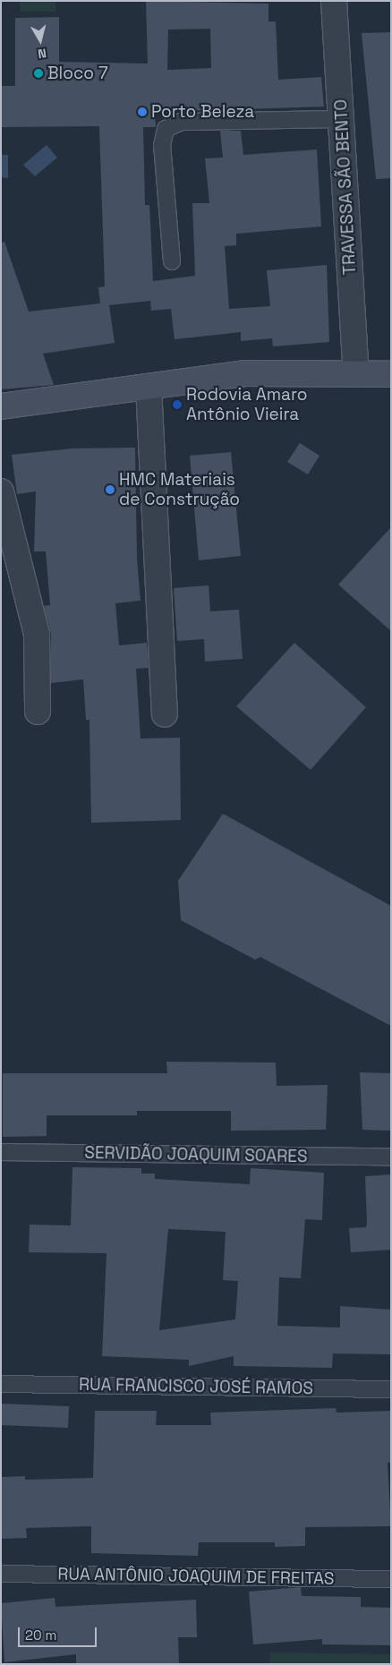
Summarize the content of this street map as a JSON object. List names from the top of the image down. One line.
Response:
{"streets":{"street":["TRAVESSA SÃO BENTO"],"lane":["SERVIDÃO JOAQUIM SOARES","RUA FRANCISCO JOSÉ RAMOS","RUA ANTÔNIO JOAQUIM DE FREITAS"]},"places":["Bloco 7","Porto Beleza","Rodovia Amaro Antônio Vieira","HMC Materiais de Construção"],"scale_bar":"20 m","north":"bottom"}
